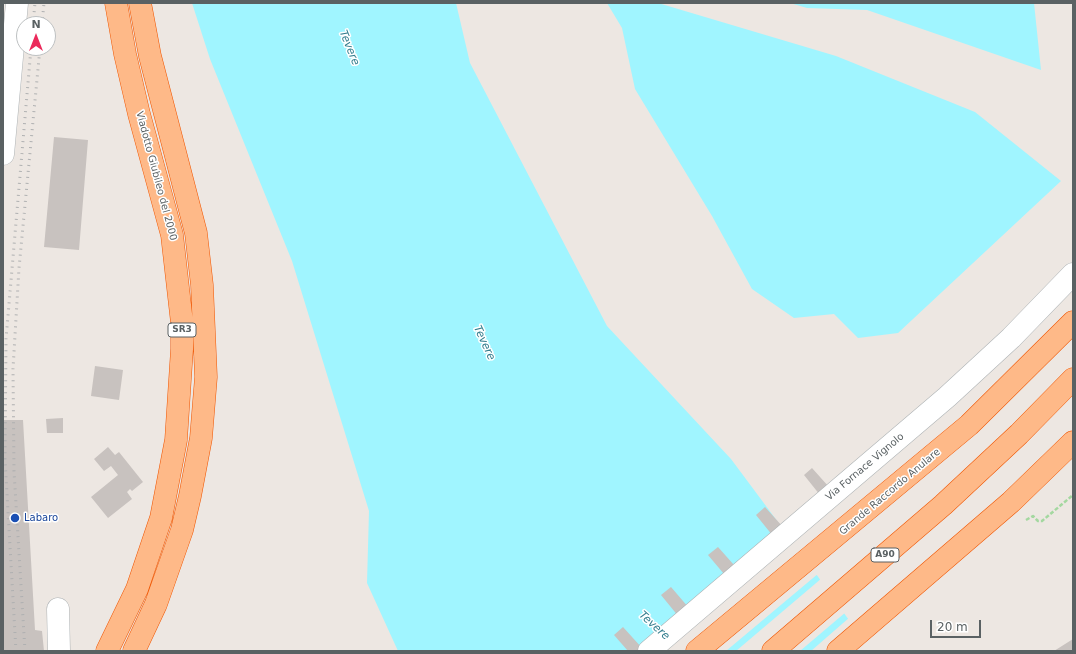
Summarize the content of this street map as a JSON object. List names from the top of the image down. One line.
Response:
{"streets":{"highway":["Viadotto Giubileo del 2000","SR3","Grande Raccordo Anulare","A90"],"street":["Via Fornace Vignolo"]},"water":["Tevere"],"places":["Labaro"],"scale_bar":"20 m","north":"top"}
